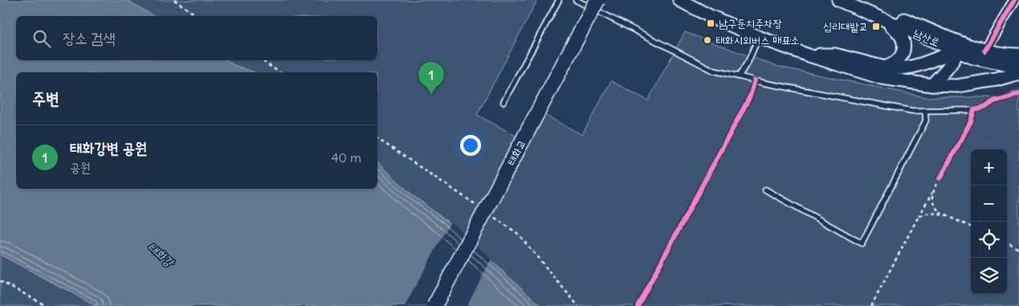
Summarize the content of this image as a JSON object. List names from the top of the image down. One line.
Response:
{"streets":{"main road":["남산로","태화교"]},"water":["태화강"],"places":{"transit":["남구둔치주차장","십리대밭교"],"other":["태화시외버스 매표소"]},"page":{"search":"장소 검색","pins":"1","heading":"주변","list":[{"mark":"1","name":"태화강변 공원","note":"공원","value":"40 m"}],"map_buttons":["+","−"]}}
